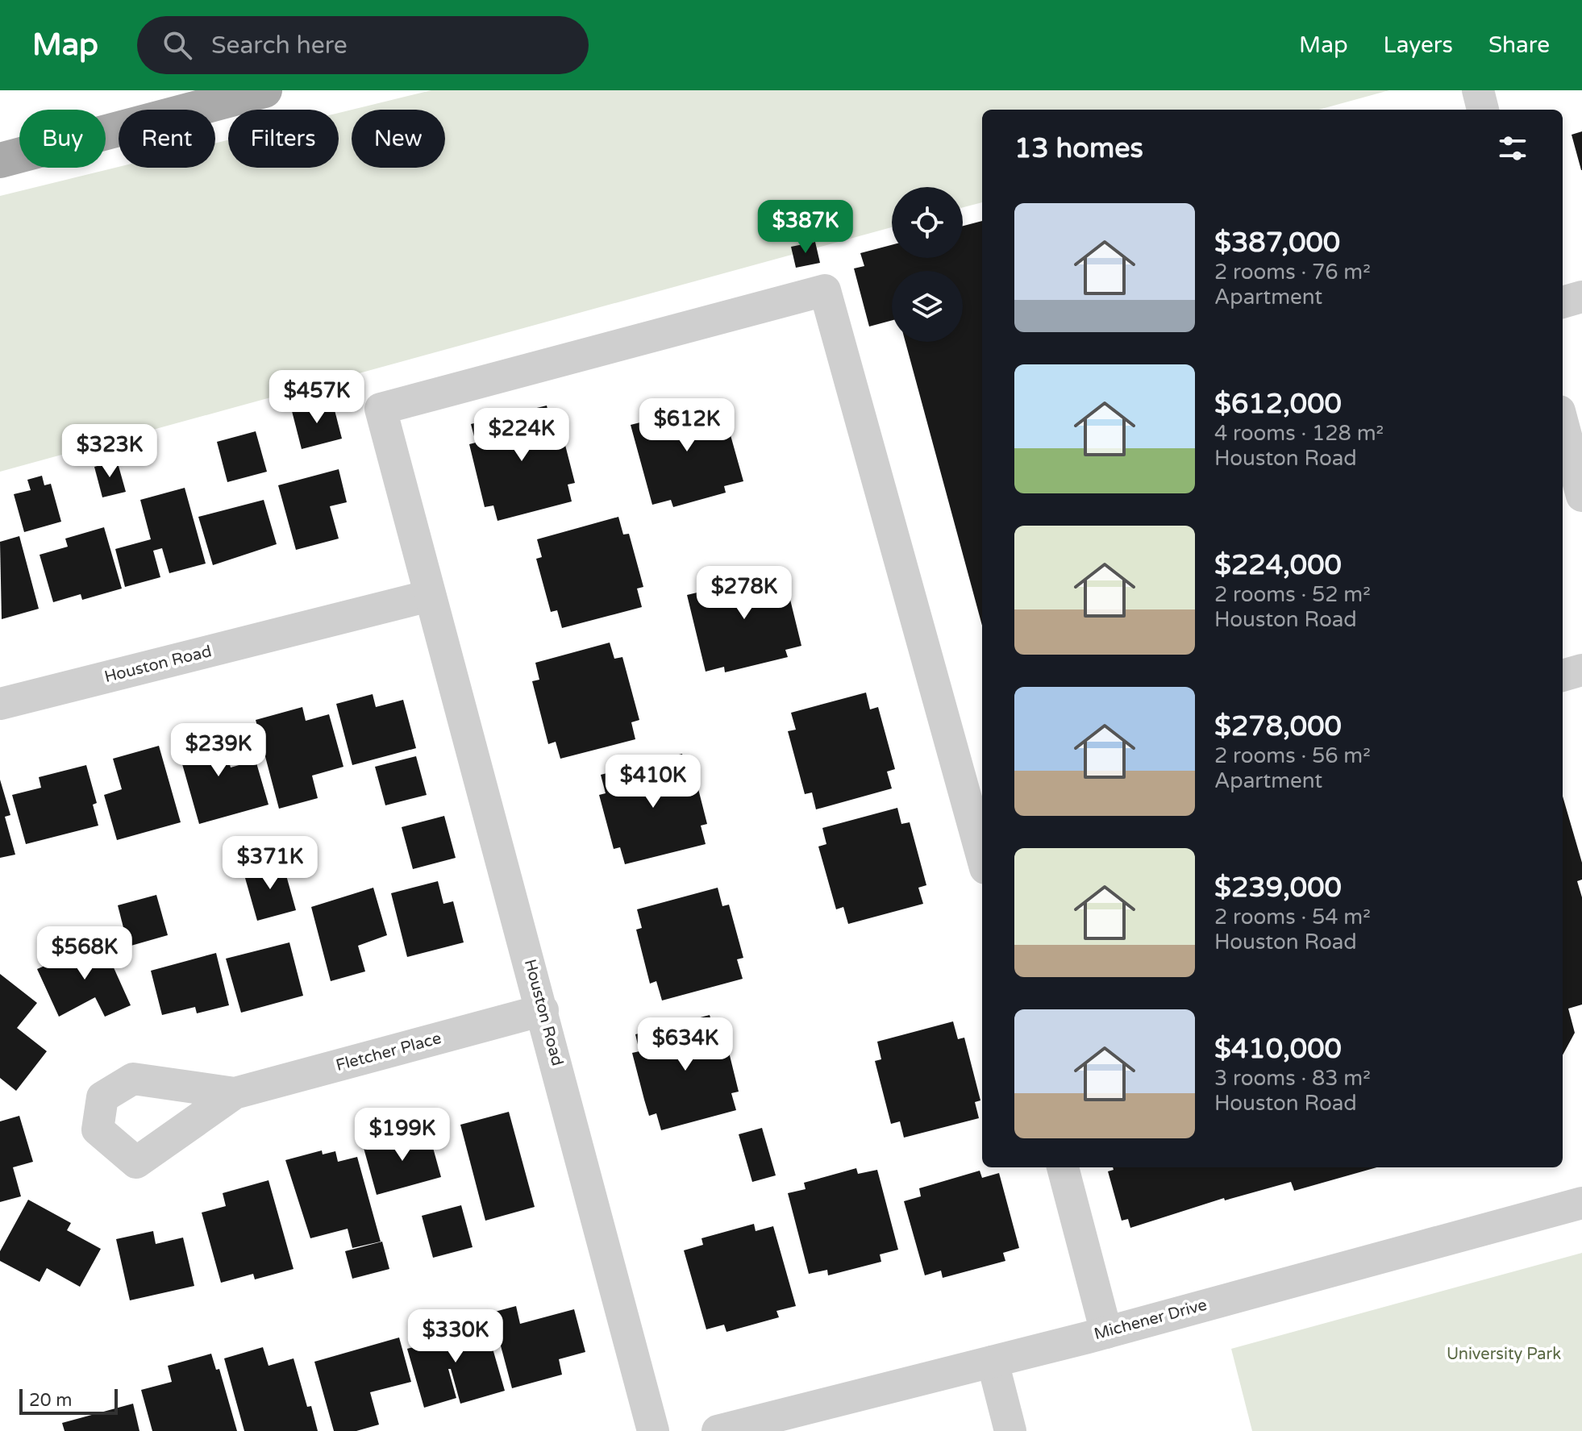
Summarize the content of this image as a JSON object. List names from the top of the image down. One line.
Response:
{"streets":{"street":["Houston Road","Fletcher Place","Michener Drive"]},"crossings":[["Houston Road","Fletcher Place"]],"parks":["University Park"],"scale_bar":"20 m","page":{"header":"Map","search":"Search here","nav":["Map","Layers","Share"],"chip":["Buy","Rent","Filters","New"],"heading":"13 homes","list":[{"name":"$387,000","note":"2 rooms · 76 m² · Apartment"},{"name":"$612,000","note":"4 rooms · 128 m² · Houston Road"},{"name":"$224,000","note":"2 rooms · 52 m² · Houston Road"},{"name":"$278,000","note":"2 rooms · 56 m² · Apartment"},{"name":"$239,000","note":"2 rooms · 54 m² · Houston Road"},{"name":"$410,000","note":"3 rooms · 83 m² · Houston Road"}],"price":["$387K","$457K","$612K","$224K","$323K","$278K","$239K","$410K","$371K","$568K","$634K","$199K","$330K"],"scale":"20 m"}}
